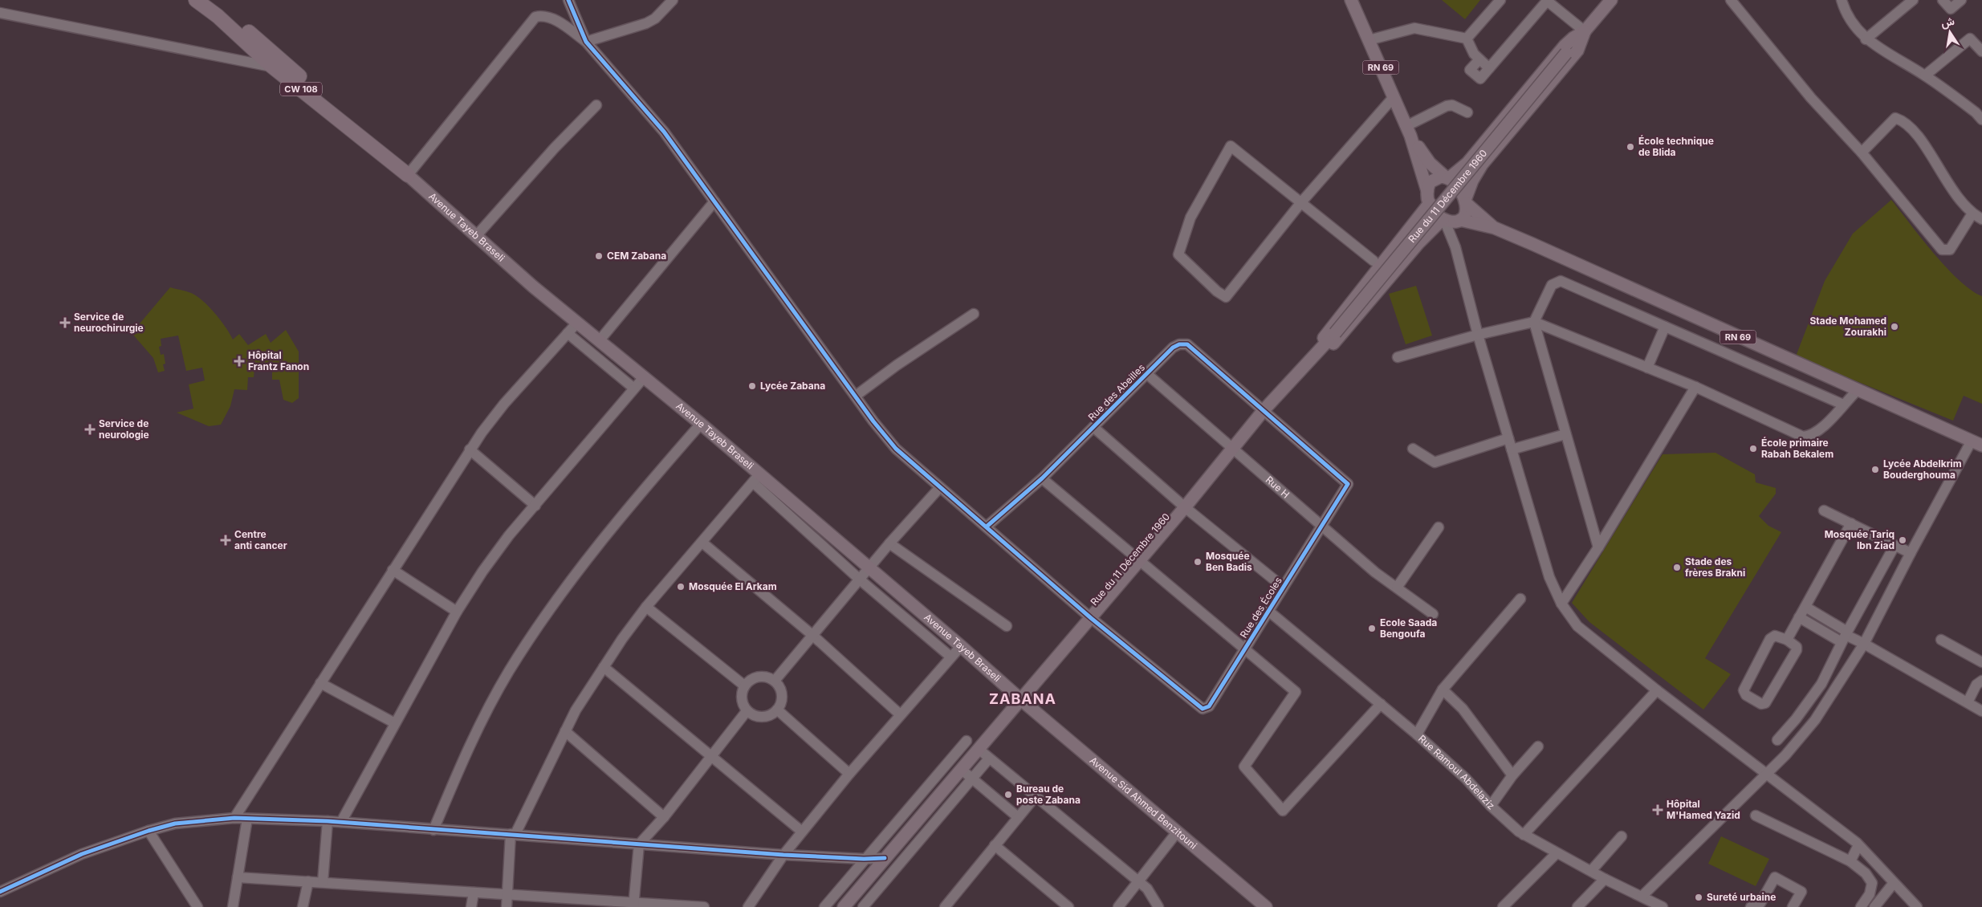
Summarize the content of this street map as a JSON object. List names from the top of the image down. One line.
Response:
{"streets":{"highway":["CW 108"],"main road":["RN 69","Rue du 11 Décembre 1960","Avenue Tayeb Braseli","Avenue Sid Ahmed Benzitouni"],"street":["Rue des Abeilles","Rue H","Rue des Écoles","Rue Ramoul Abdelaziz"]},"crossings":[["CW 108","Avenue Tayeb Braseli"],["Rue du 11 Décembre 1960","Avenue Tayeb Braseli"],["Rue du 11 Décembre 1960","Rue des Abeilles"],["Rue du 11 Décembre 1960","Rue H"],["Rue du 11 Décembre 1960","Rue des Écoles"],["Rue du 11 Décembre 1960","Avenue Sid Ahmed Benzitouni"],["Avenue Tayeb Braseli","Avenue Sid Ahmed Benzitouni"],["Rue des Abeilles","Rue H"],["Rue des Abeilles","Rue des Écoles"],["Rue H","Rue des Écoles"],["Rue des Écoles","Rue Ramoul Abdelaziz"]],"districts":["ZABANA"],"places":{"other":["École technique de Blida","CEM Zabana","Stade Mohamed Zourakhi","Lycée Zabana","École primaire Rabah Bekalem","Lycée Abdelkrim Bouderghouma","Mosquée Tariq Ibn Ziad","Mosquée Ben Badis","Stade des frères Brakni","Mosquée El Arkam","Ecole Saada Bengoufa","Bureau de poste Zabana","Sureté urbaine"],"health":["Service de neurochirurgie","Hôpital Frantz Fanon","Service de neurologie","Centre anti cancer","Hôpital M'Hamed Yazid"]},"north":"top"}
